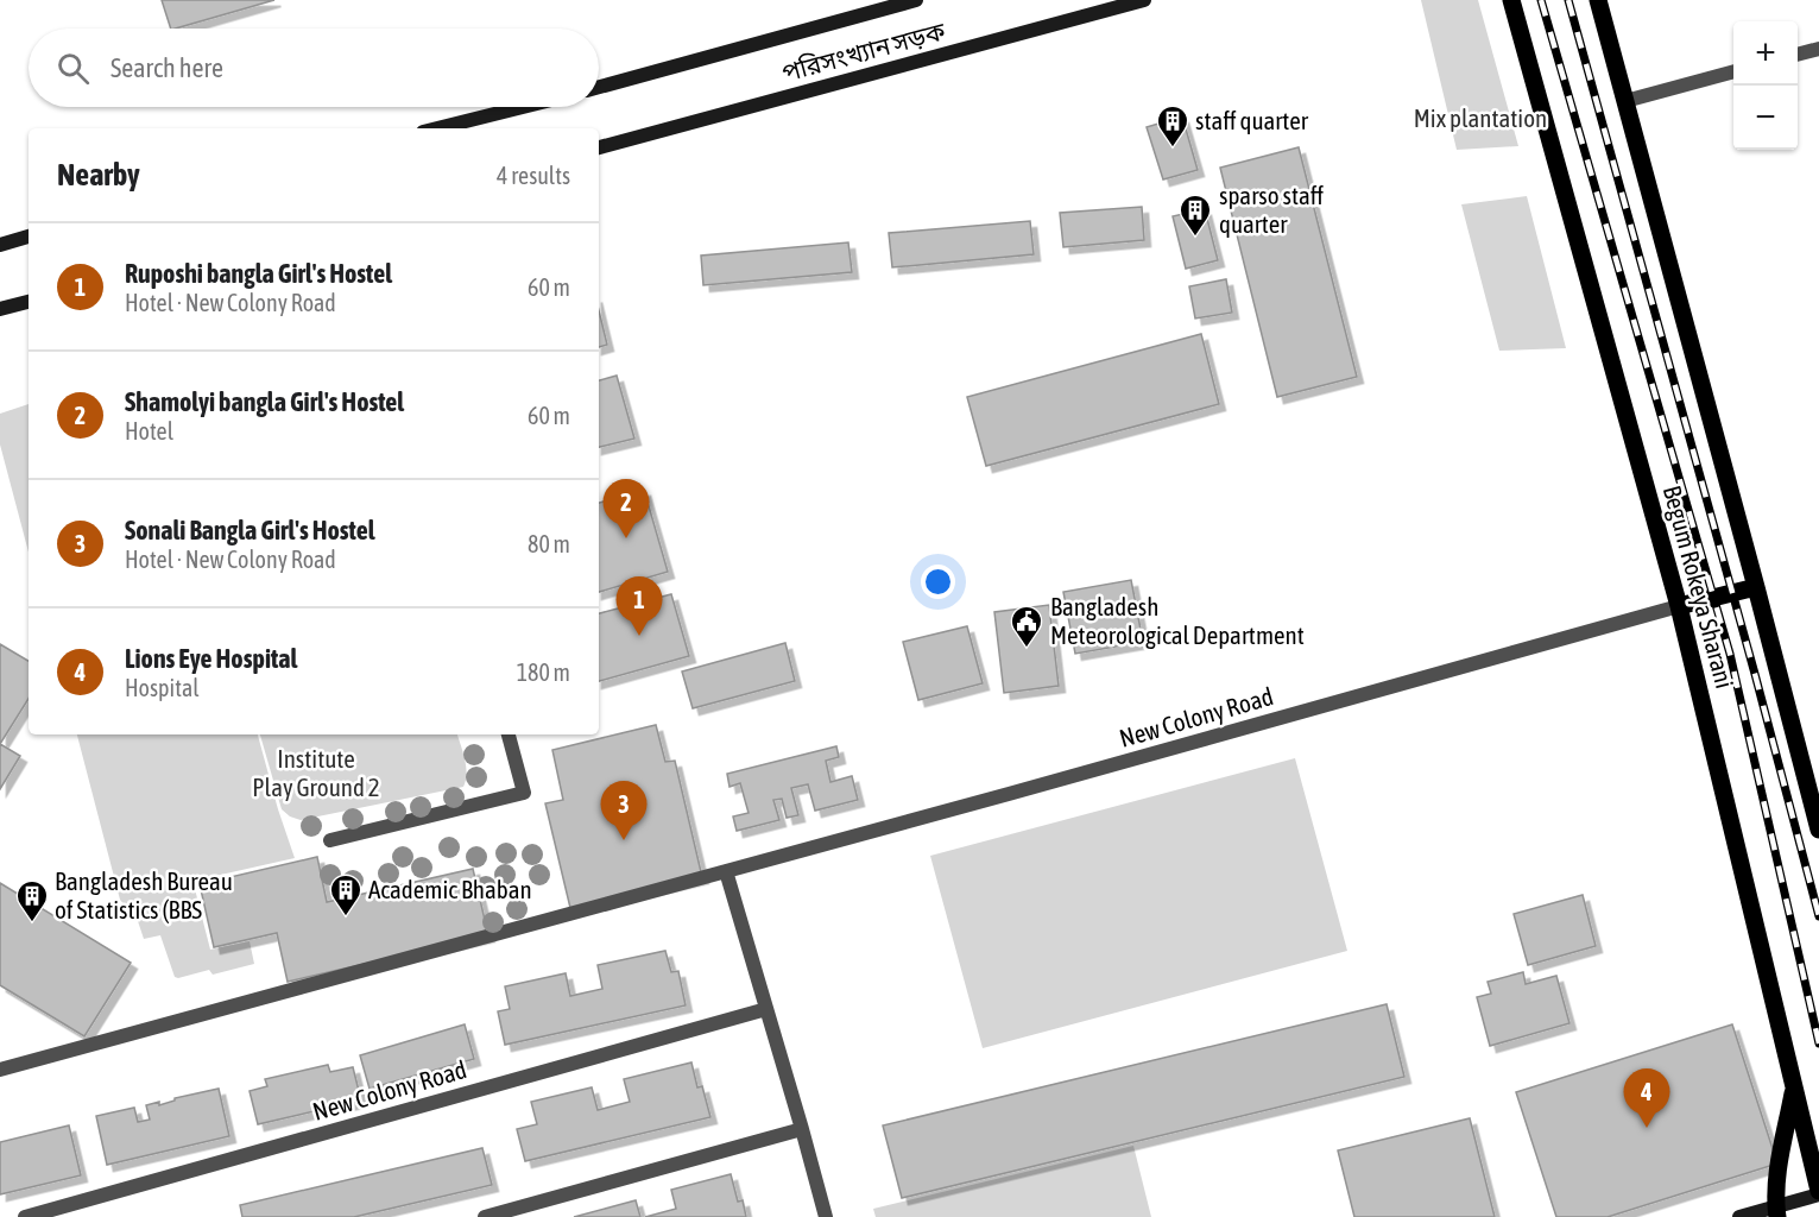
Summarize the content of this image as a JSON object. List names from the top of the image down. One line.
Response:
{"streets":{"main road":["Begum Rokeya Sharani"],"street":["পরিসংখ্যান সড়ক","New Colony Road"]},"crossings":[["Begum Rokeya Sharani","New Colony Road"]],"parks":["Mix plantation","Institute Play Ground 2"],"places":{"building":["staff quarter","sparso staff quarter","Academic Bhaban","Bangladesh Bureau of Statistics (BBS"],"public building":["Bangladesh Meteorological Department"]},"page":{"map_buttons":["+","−"],"search":"Search here","heading":["Nearby","4 results"],"list":[{"mark":"1","name":"Ruposhi bangla Girl's Hostel","note":"Hotel · New Colony Road","value":"60 m"},{"mark":"2","name":"Shamolyi bangla Girl's Hostel","note":"Hotel","value":"60 m"},{"mark":"3","name":"Sonali Bangla Girl's Hostel","note":"Hotel · New Colony Road","value":"80 m"},{"mark":"4","name":"Lions Eye Hospital","note":"Hospital","value":"180 m"}],"pins":["2","1","3","4"]}}
